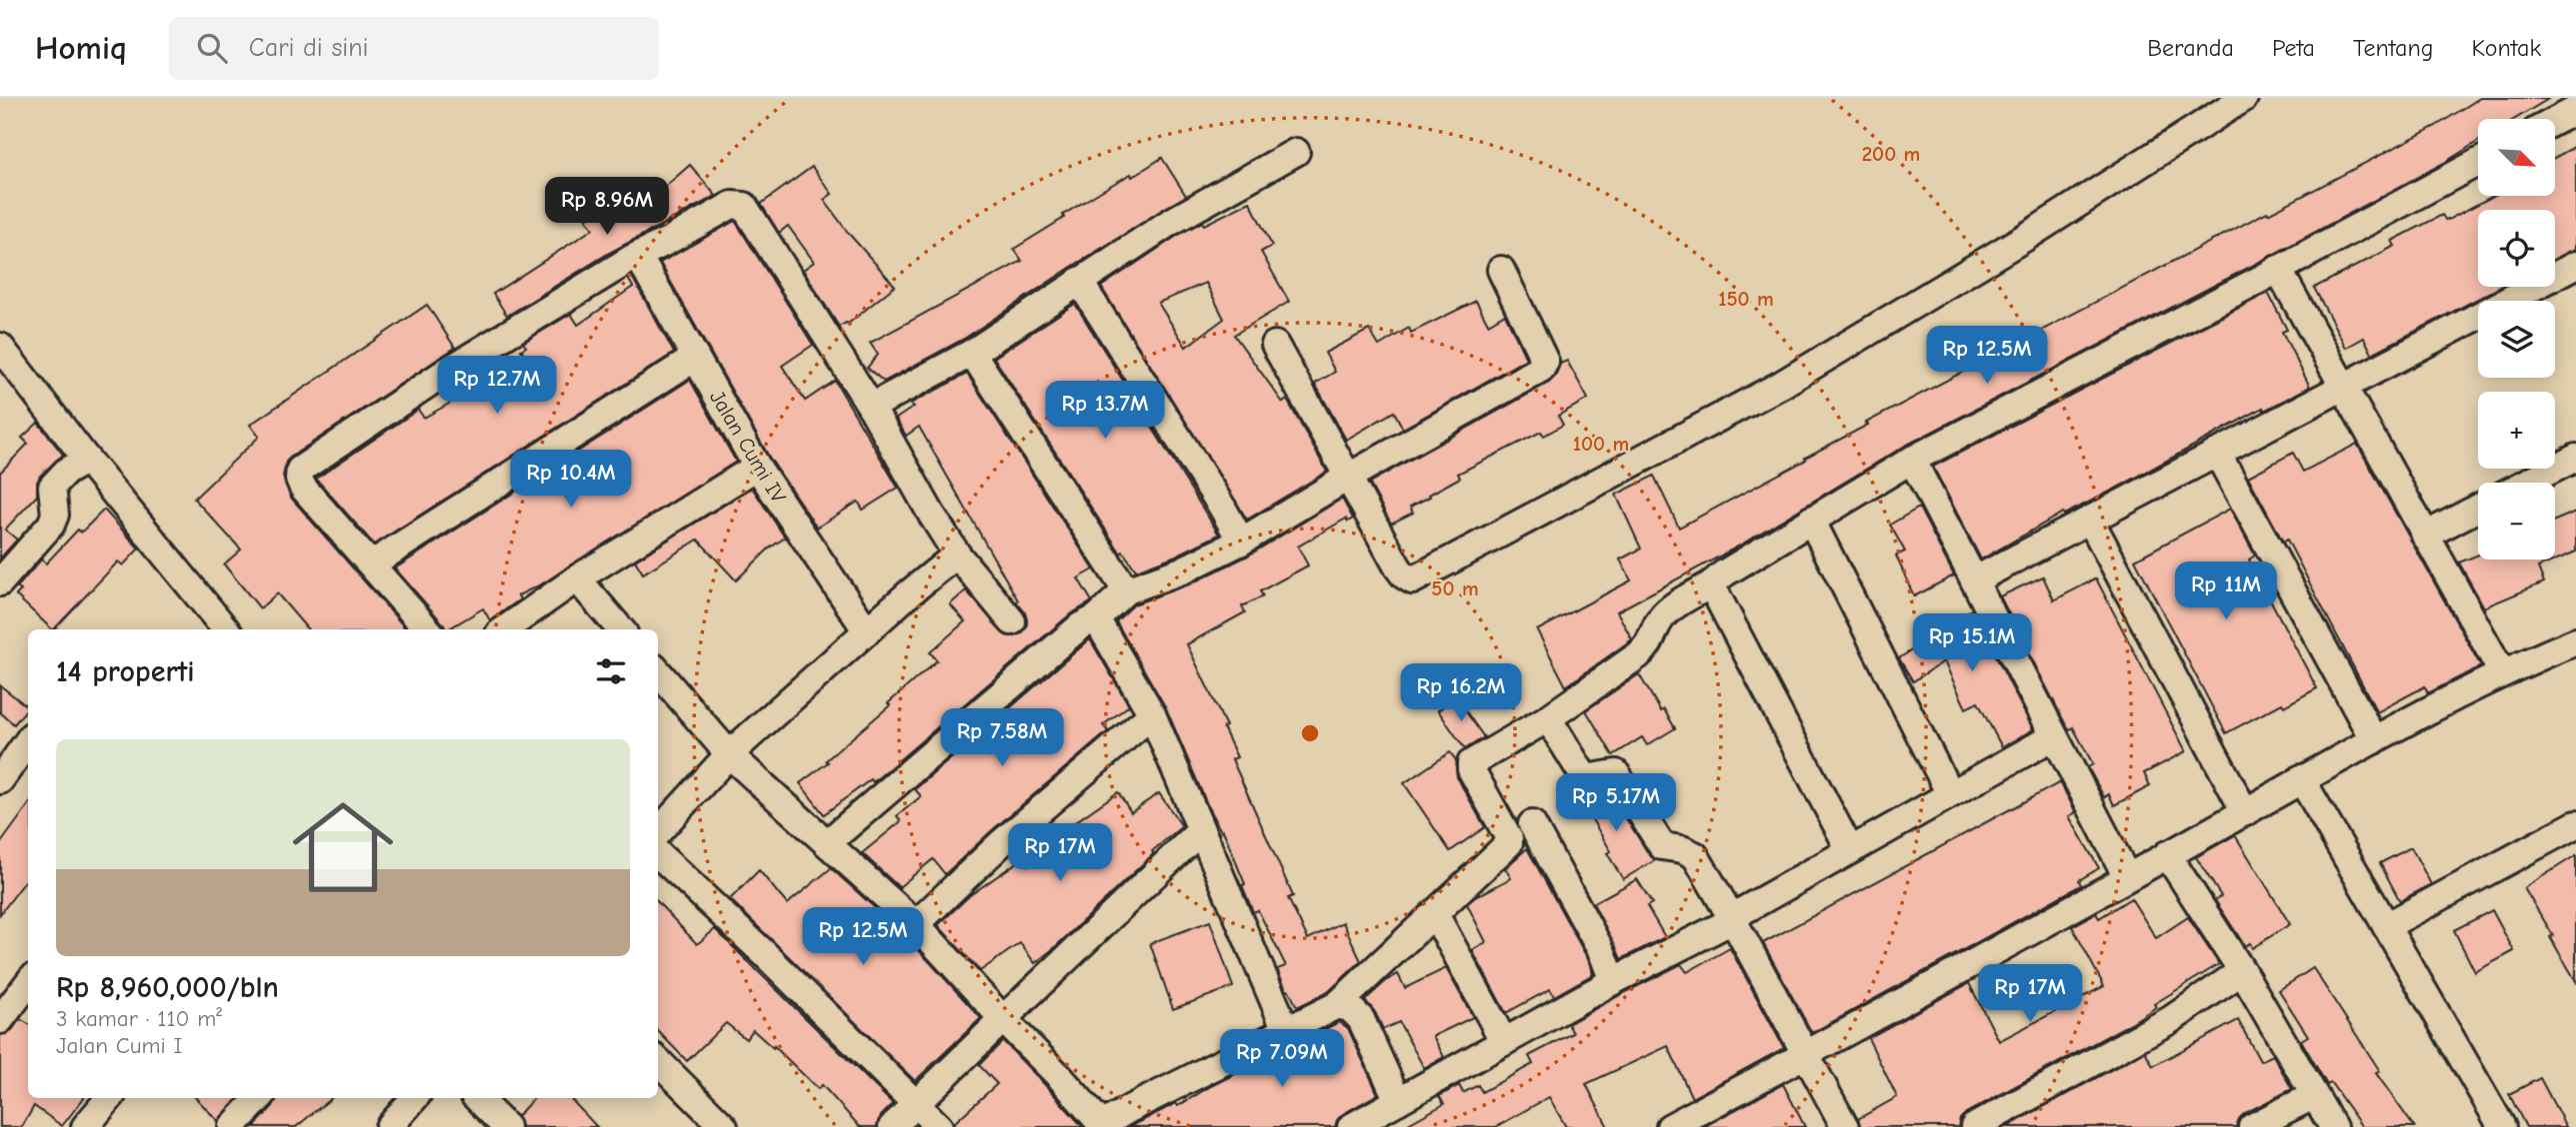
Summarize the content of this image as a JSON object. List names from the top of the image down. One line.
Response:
{"streets":{"street":["Jalan Cumi IV"]},"north":"bottom right","page":{"header":"Homiq","search":"Cari di sini","nav":["Beranda","Peta","Tentang","Kontak"],"map_buttons":["+","−"],"price":["Rp 8.96M","Rp 12.5M","Rp 12.7M","Rp 13.7M","Rp 10.4M","Rp 11M","Rp 15.1M","Rp 16.2M","Rp 7.58M","Rp 5.17M","Rp 17M","Rp 12.5M","Rp 17M","Rp 7.09M"],"heading":"14 properti","list":[{"name":"Rp 8,960,000/bln","note":"3 kamar · 110 m² · Jalan Cumi I"}]},"rings":["200 m","150 m","100 m","50 m"]}
